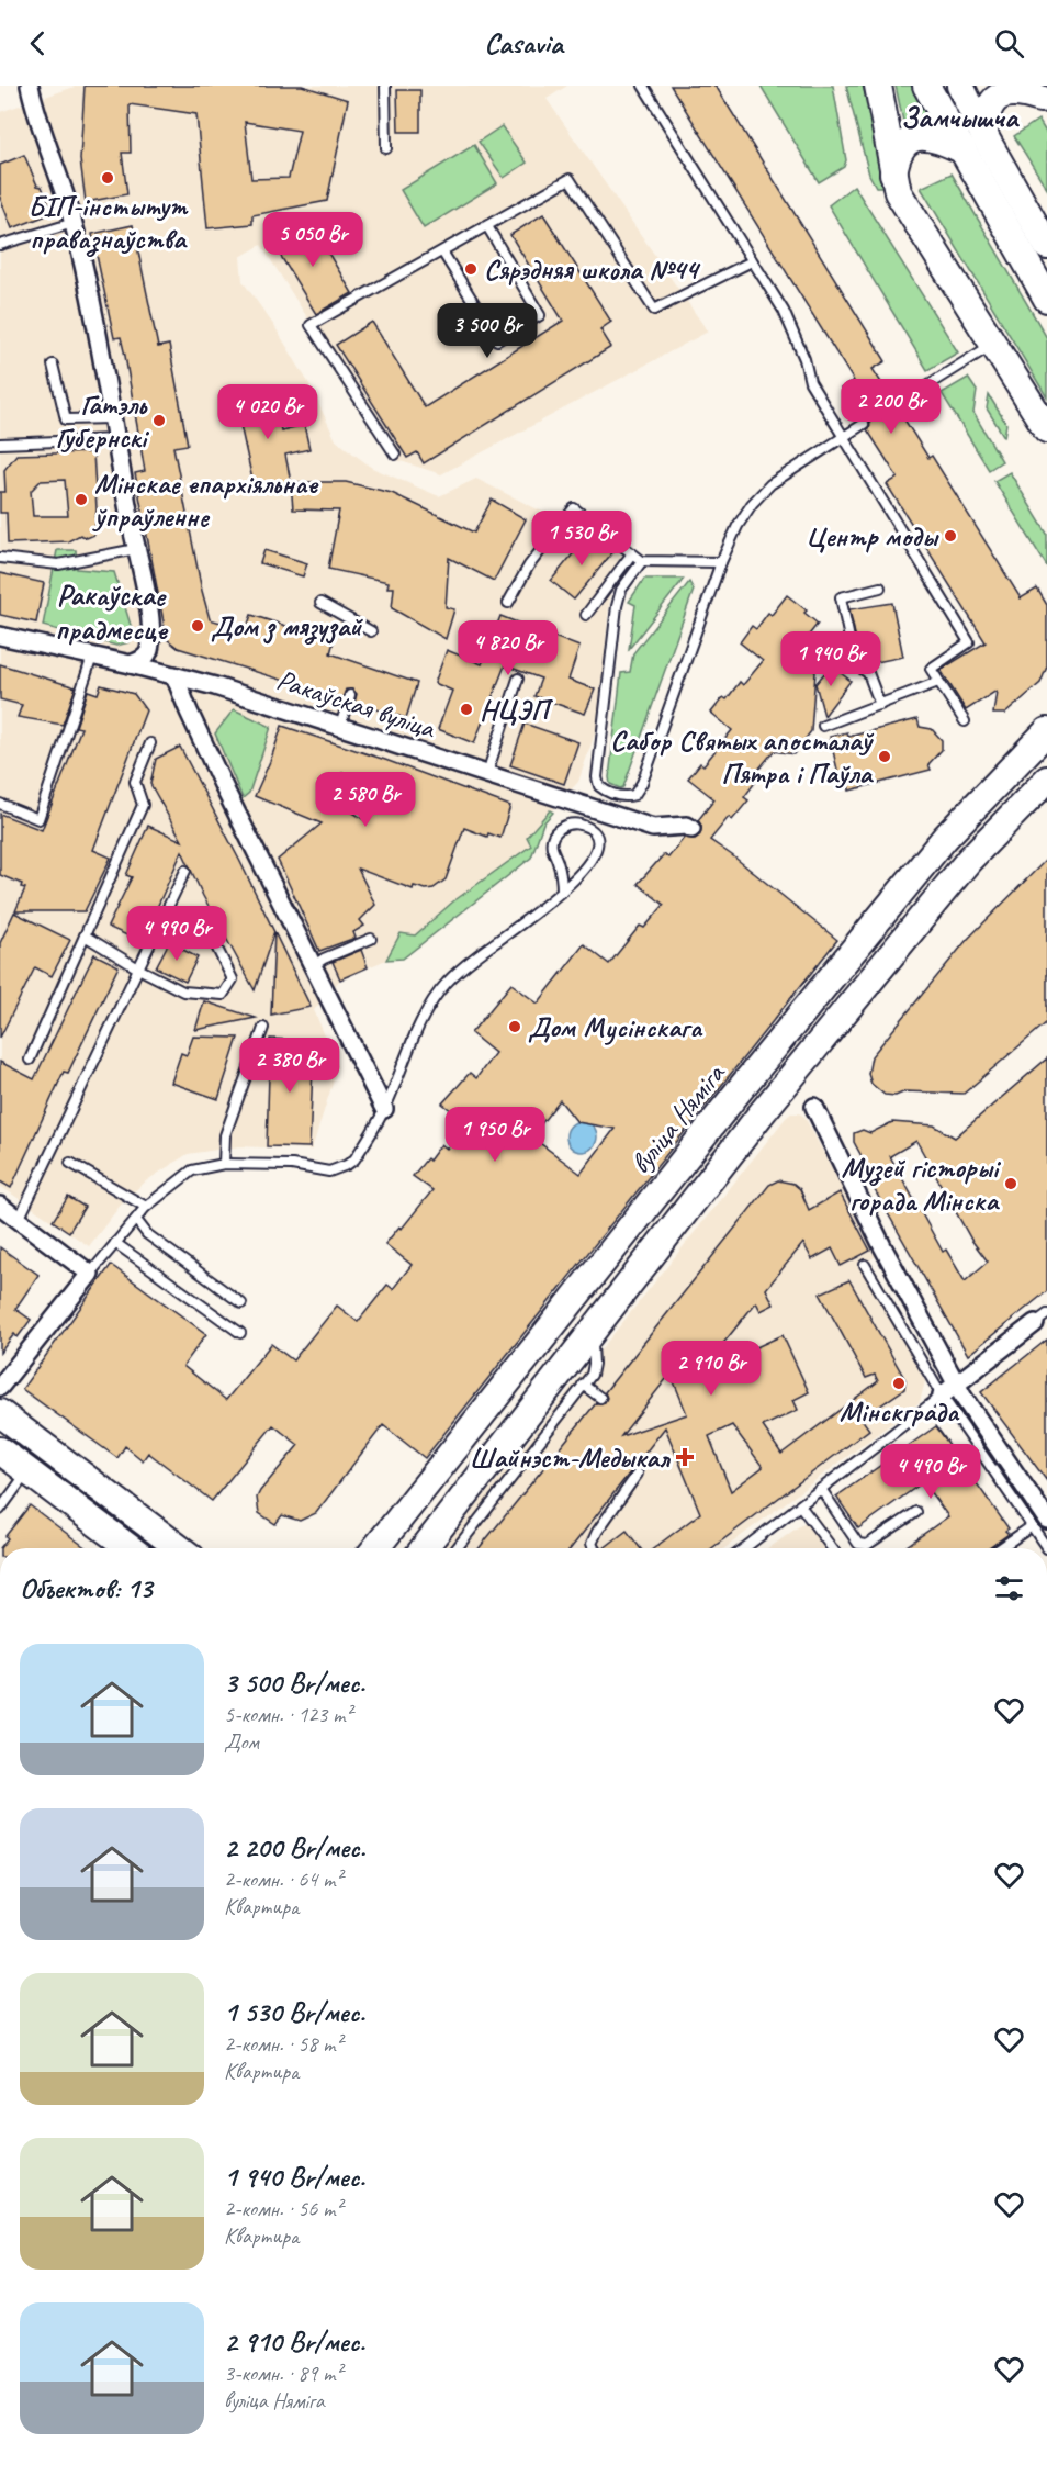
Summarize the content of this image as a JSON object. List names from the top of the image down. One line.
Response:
{"streets":{"main road":["вуліца Няміга"],"street":["Ракаўская вуліца"]},"districts":["Замчышча","Ракаўскае прадмесце"],"places":{"other":["БІП-інстытут правазнаўства","Сярэдняя школа №44","Гатэль Губернскі","Мінскае епархіяльнае ўпраўленне","Центр моды","Дом з мязузай","НЦЭП","Сабор Святых апосталаў Пятра і Паўла","Дом Мусінскага","Музей гісторыі горада Мінска","Мінскграда"],"health":["Шайнэст-Медыкал"]},"page":{"header":"Casavia","price":["5 050 Br","3 500 Br","2 200 Br","4 020 Br","1 530 Br","4 820 Br","1 940 Br","2 580 Br","4 990 Br","2 380 Br","1 950 Br","2 910 Br","4 490 Br"],"heading":"Объектов: 13","list":[{"name":"3 500 Br/мес.","note":"5-комн. · 123 m² · Дом"},{"name":"2 200 Br/мес.","note":"2-комн. · 64 m² · Квартира"},{"name":"1 530 Br/мес.","note":"2-комн. · 58 m² · Квартира"},{"name":"1 940 Br/мес.","note":"2-комн. · 56 m² · Квартира"},{"name":"2 910 Br/мес.","note":"3-комн. · 89 m² · вуліца Няміга"}]}}
